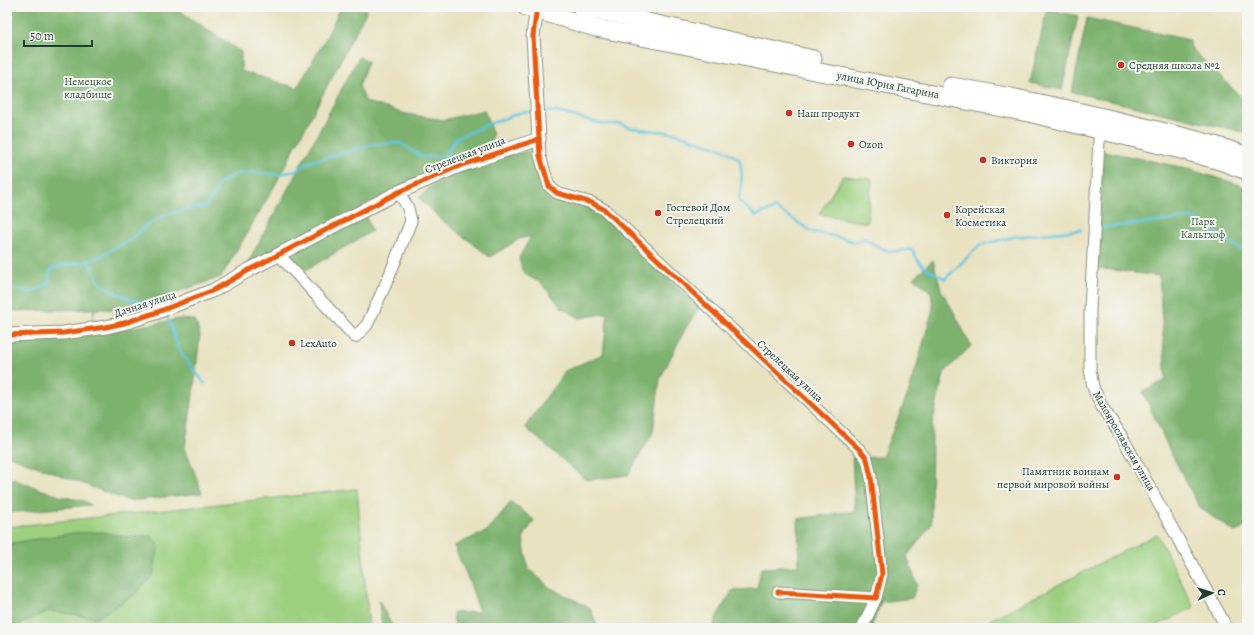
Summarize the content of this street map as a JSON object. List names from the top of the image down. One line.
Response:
{"streets":{"main road":["улица Юрия Гагарина"],"street":["Стрелецкая улица","Дачная улица","Малоярославская улица"]},"crossings":[["улица Юрия Гагарина","Стрелецкая улица"],["улица Юрия Гагарина","Малоярославская улица"],["Стрелецкая улица","Дачная улица"]],"parks":["Немецкое кладбище","Парк Кальтхоф"],"places":["Средняя школа №2","Наш продукт","Ozon","Виктория","Гостевой Дом Стрелецкий","Корейская Косметика","LexAuto","Памятник воинам первой мировой войны"],"scale_bar":"50 m","north":"right"}
